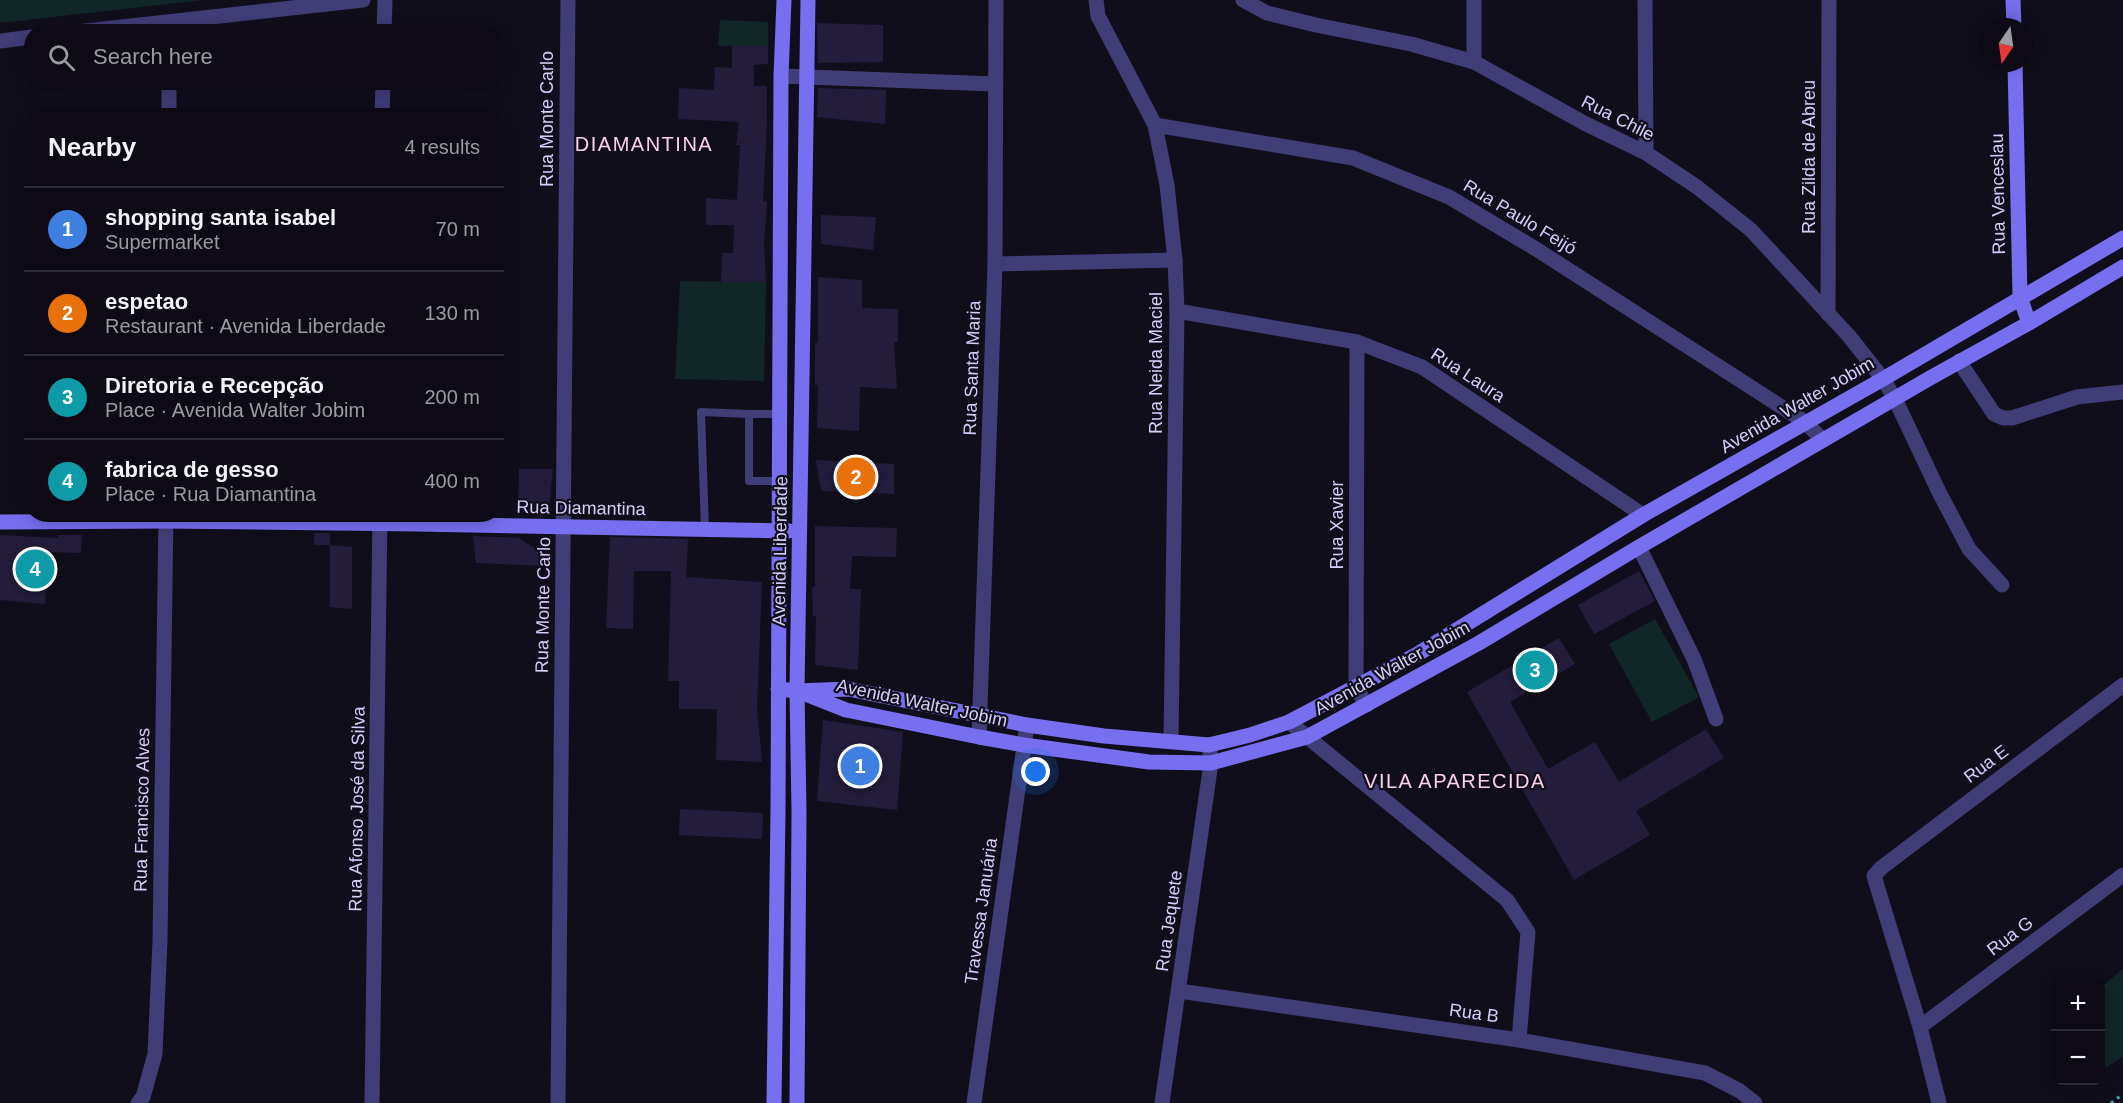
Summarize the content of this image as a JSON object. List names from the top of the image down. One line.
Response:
{"streets":{"main road":["Rua Venceslau","Avenida Walter Jobim","Rua Diamantina","Avenida Liberdade"],"street":["Rua Chile","Rua Monte Carlo","Rua Zilda de Abreu","Rua Paulo Feijó","Rua Neida Maciel","Rua Santa Maria","Rua Laura","Rua Xavier","Rua E","Rua Afonso José da Silva","Rua Francisco Alves","Travessa Januária","Rua Jequete","Rua G","Rua B"]},"crossings":[["Rua Chile","Rua Zilda de Abreu"],["Rua Chile","Avenida Walter Jobim"],["Rua Monte Carlo","Rua Diamantina"],["Rua Venceslau","Avenida Walter Jobim"],["Rua Paulo Feijó","Rua Neida Maciel"],["Rua Paulo Feijó","Avenida Walter Jobim"],["Rua Neida Maciel","Rua Laura"],["Rua Neida Maciel","Avenida Walter Jobim"],["Rua Santa Maria","Avenida Walter Jobim"],["Rua Laura","Avenida Walter Jobim"],["Rua Laura","Rua Xavier"],["Avenida Walter Jobim","Rua Xavier"],["Avenida Walter Jobim","Avenida Liberdade"],["Avenida Walter Jobim","Travessa Januária"],["Avenida Walter Jobim","Rua Jequete"],["Rua Diamantina","Avenida Liberdade"],["Rua E","Rua G"],["Rua Jequete","Rua B"]],"districts":["DIAMANTINA","VILA APARECIDA"],"north":"bottom","page":{"search":"Search here","heading":["Nearby","4 results"],"list":[{"mark":"1","name":"shopping santa isabel","note":"Supermarket","value":"70 m"},{"mark":"2","name":"espetao","note":"Restaurant · Avenida Liberdade","value":"130 m"},{"mark":"3","name":"Diretoria e Recepção","note":"Place · Avenida Walter Jobim","value":"200 m"},{"mark":"4","name":"fabrica de gesso","note":"Place · Rua Diamantina","value":"400 m"}],"pins":["2","4","3","1"],"map_buttons":["+","−"]}}
